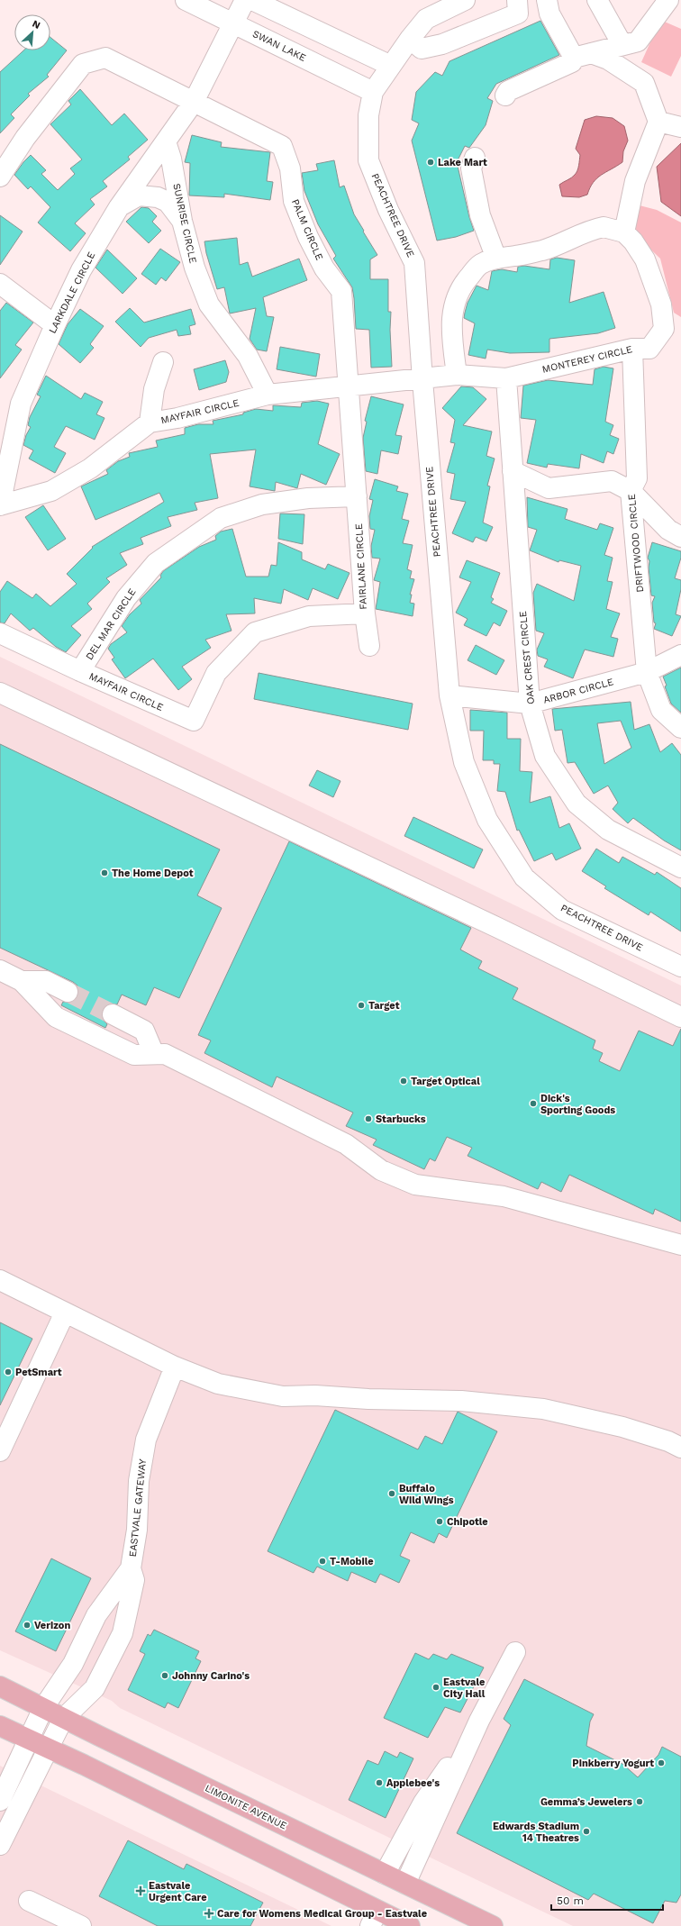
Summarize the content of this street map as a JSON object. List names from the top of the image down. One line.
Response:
{"streets":{"main road":["LIMONITE AVENUE"],"street":["SWAN LAKE","PEACHTREE DRIVE","SUNRISE CIRCLE","PALM CIRCLE","LARKDALE CIRCLE","MONTEREY CIRCLE","MAYFAIR CIRCLE","DRIFTWOOD CIRCLE","FAIRLANE CIRCLE","DEL MAR CIRCLE","OAK CREST CIRCLE","ARBOR CIRCLE","EASTVALE GATEWAY"]},"crossings":[["SWAN LAKE","PEACHTREE DRIVE"],["SWAN LAKE","LARKDALE CIRCLE"],["PEACHTREE DRIVE","MONTEREY CIRCLE"],["PEACHTREE DRIVE","MAYFAIR CIRCLE"],["PEACHTREE DRIVE","ARBOR CIRCLE"],["SUNRISE CIRCLE","LARKDALE CIRCLE"],["SUNRISE CIRCLE","MAYFAIR CIRCLE"],["PALM CIRCLE","LARKDALE CIRCLE"],["PALM CIRCLE","MAYFAIR CIRCLE"],["PALM CIRCLE","FAIRLANE CIRCLE"],["LARKDALE CIRCLE","MAYFAIR CIRCLE"],["MONTEREY CIRCLE","MAYFAIR CIRCLE"],["MONTEREY CIRCLE","DRIFTWOOD CIRCLE"],["MONTEREY CIRCLE","OAK CREST CIRCLE"],["MAYFAIR CIRCLE","FAIRLANE CIRCLE"],["MAYFAIR CIRCLE","DEL MAR CIRCLE"],["DRIFTWOOD CIRCLE","ARBOR CIRCLE"],["FAIRLANE CIRCLE","DEL MAR CIRCLE"],["OAK CREST CIRCLE","ARBOR CIRCLE"]],"places":{"other":["Lake Mart","The Home Depot","Target","Target Optical","Dick's Sporting Goods","Starbucks","PetSmart","Buffalo Wild Wings","Chipotle","T-Mobile","Verizon","Johnny Carino's","Eastvale City Hall","Pinkberry Yogurt","Applebee's","Gemma’s Jewelers","Edwards Stadium 14 Theatres"],"health":["Eastvale Urgent Care","Care for Womens Medical Group - Eastvale"]},"scale_bar":"50 m","north":"top right"}
